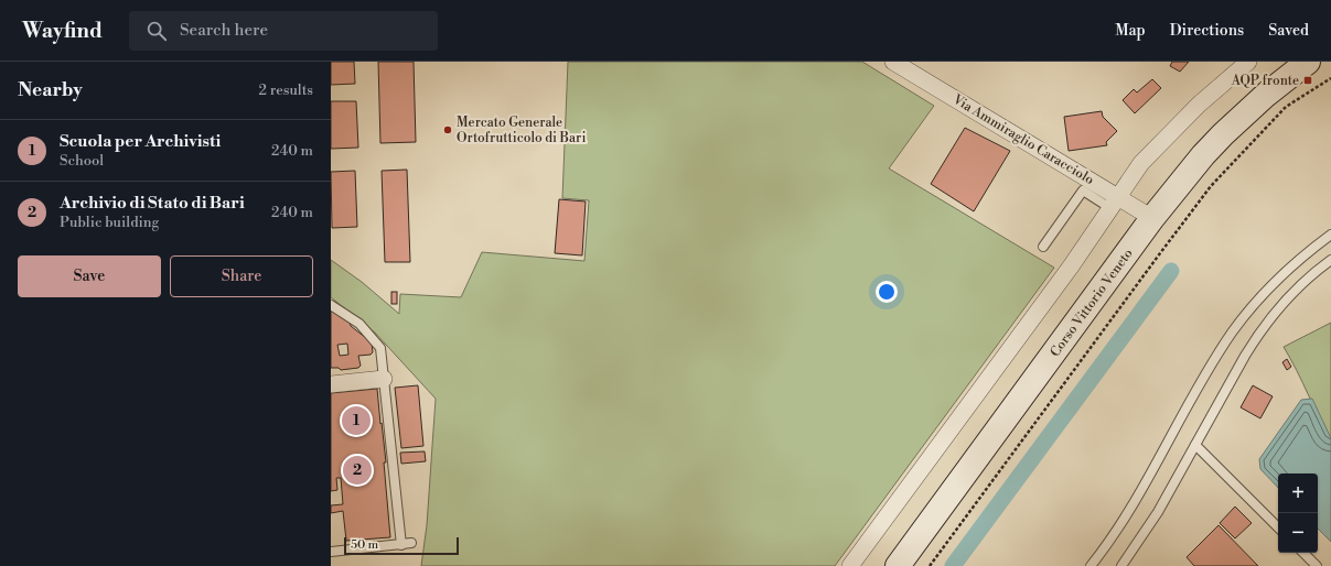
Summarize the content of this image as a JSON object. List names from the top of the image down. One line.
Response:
{"streets":{"main road":["Corso Vittorio Veneto"],"street":["Via Ammiraglio Caracciolo"]},"crossings":[["Via Ammiraglio Caracciolo","Corso Vittorio Veneto"]],"places":{"transit":["AQP fronte"],"other":["Mercato Generale Ortofrutticolo di Bari"]},"scale_bar":"50 m","page":{"header":"Wayfind","search":"Search here","nav":["Map","Directions","Saved"],"heading":["Nearby","2 results"],"list":[{"mark":"1","name":"Scuola per Archivisti","note":"School","value":"240 m"},{"mark":"2","name":"Archivio di Stato di Bari","note":"Public building","value":"240 m"}],"buttons":["Save","Share"],"pins":["1","2"],"map_buttons":["+","−"],"scale":"50 m"}}
